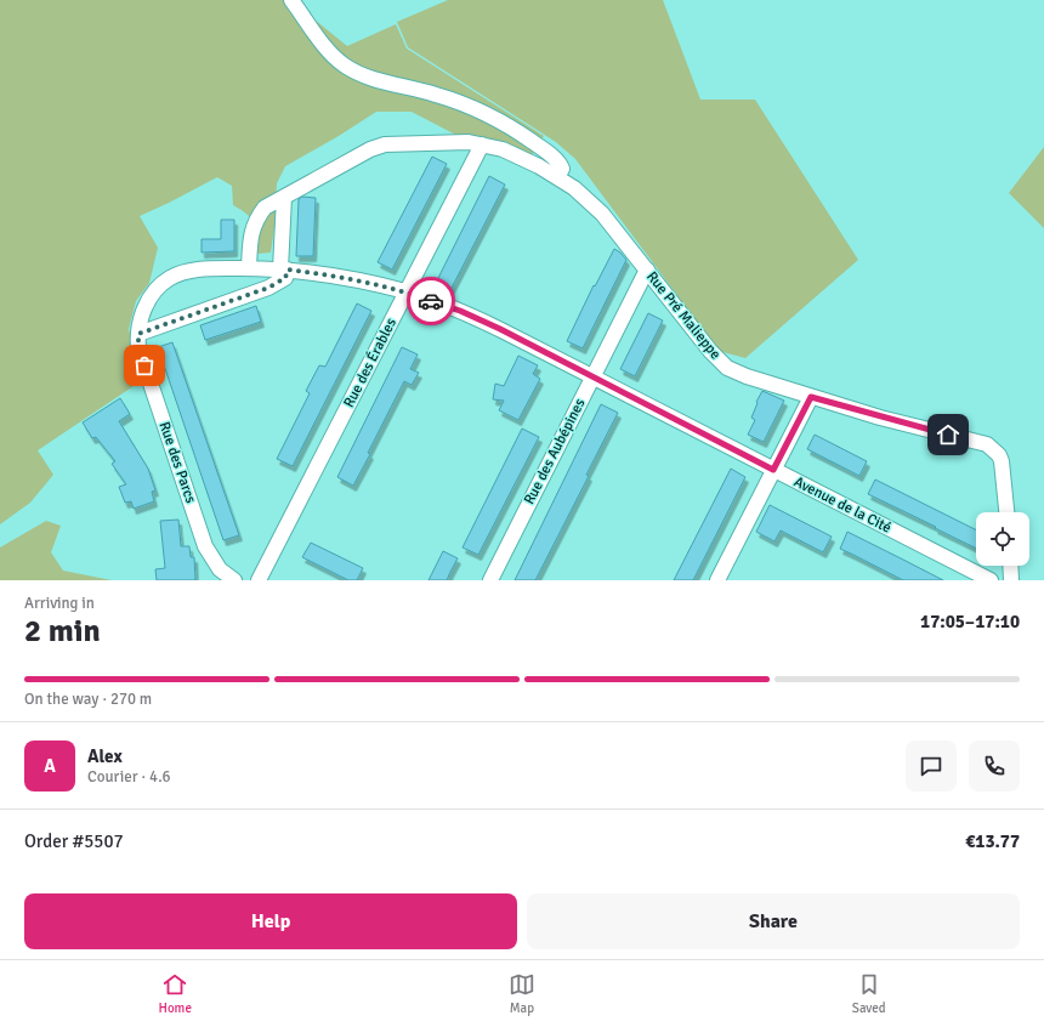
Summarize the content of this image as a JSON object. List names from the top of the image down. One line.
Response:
{"streets":{"street":["Rue Pré Malieppe","Rue des Érables","Rue des Aubépines","Rue des Parcs","Avenue de la Cité"]},"crossings":[["Rue Pré Malieppe","Rue des Érables"],["Rue Pré Malieppe","Rue des Aubépines"],["Rue Pré Malieppe","Rue des Parcs"],["Rue Pré Malieppe","Avenue de la Cité"],["Rue des Érables","Avenue de la Cité"],["Rue des Aubépines","Avenue de la Cité"],["Rue des Parcs","Avenue de la Cité"]],"page":{"heading":["2 min","Arriving in","17:05–17:10"],"panel":["Alex","Courier · 4.6","Order #5507","€13.77"],"bar":"On the way · 270 m","round":"A","buttons":["Help","Share"],"tabs":["Home","Map","Saved"]}}
